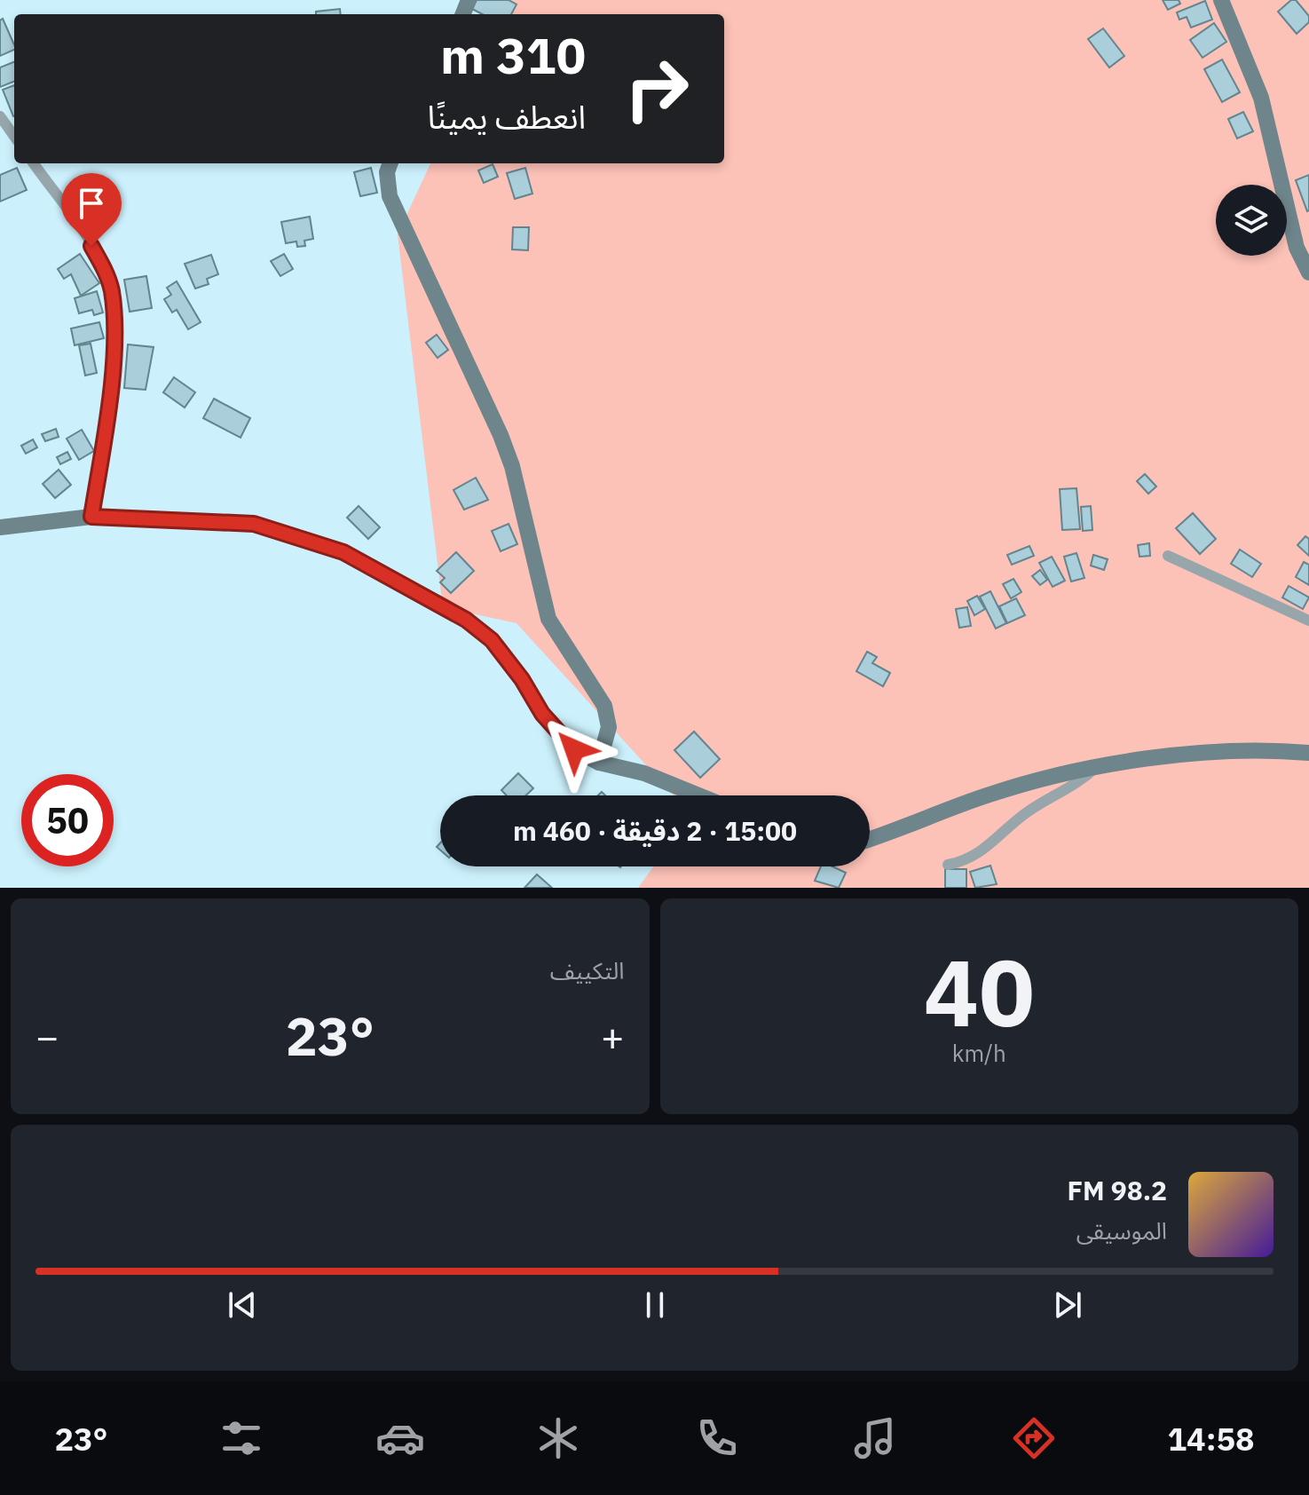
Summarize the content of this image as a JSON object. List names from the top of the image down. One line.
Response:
{"page":{"turn":["310 m","انعطف يمينًا"],"limit":"50","trip":"15:00 · 2 دقيقة · 460 m","tile":[["40","km/h"],"التكييف"],"heat":["−","23°","+"],"song":["98.2 FM","الموسيقى"],"tabs":["14:58","23°"]}}
